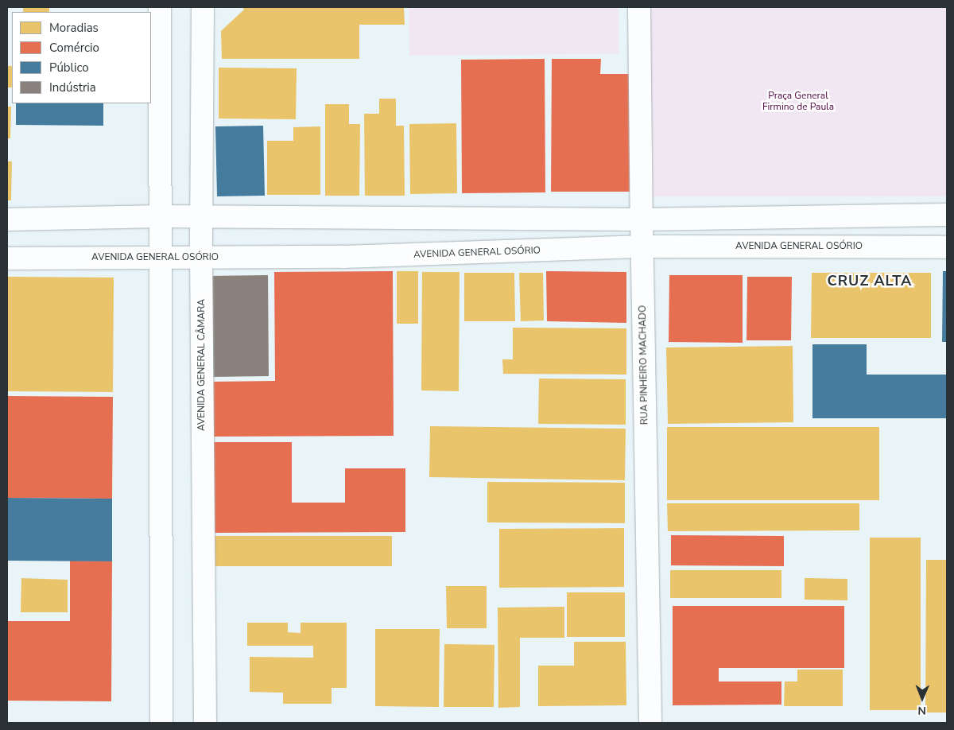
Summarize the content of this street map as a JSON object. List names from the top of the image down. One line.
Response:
{"streets":{"main road":["AVENIDA GENERAL OSÓRIO","AVENIDA GENERAL CÂMARA","RUA PINHEIRO MACHADO"]},"crossings":[["AVENIDA GENERAL OSÓRIO","AVENIDA GENERAL CÂMARA"],["AVENIDA GENERAL OSÓRIO","RUA PINHEIRO MACHADO"]],"districts":["CRUZ ALTA"],"parks":["Praça General Firmino de Paula"],"legend":["Moradias","Comércio","Público","Indústria"],"north":"bottom"}
